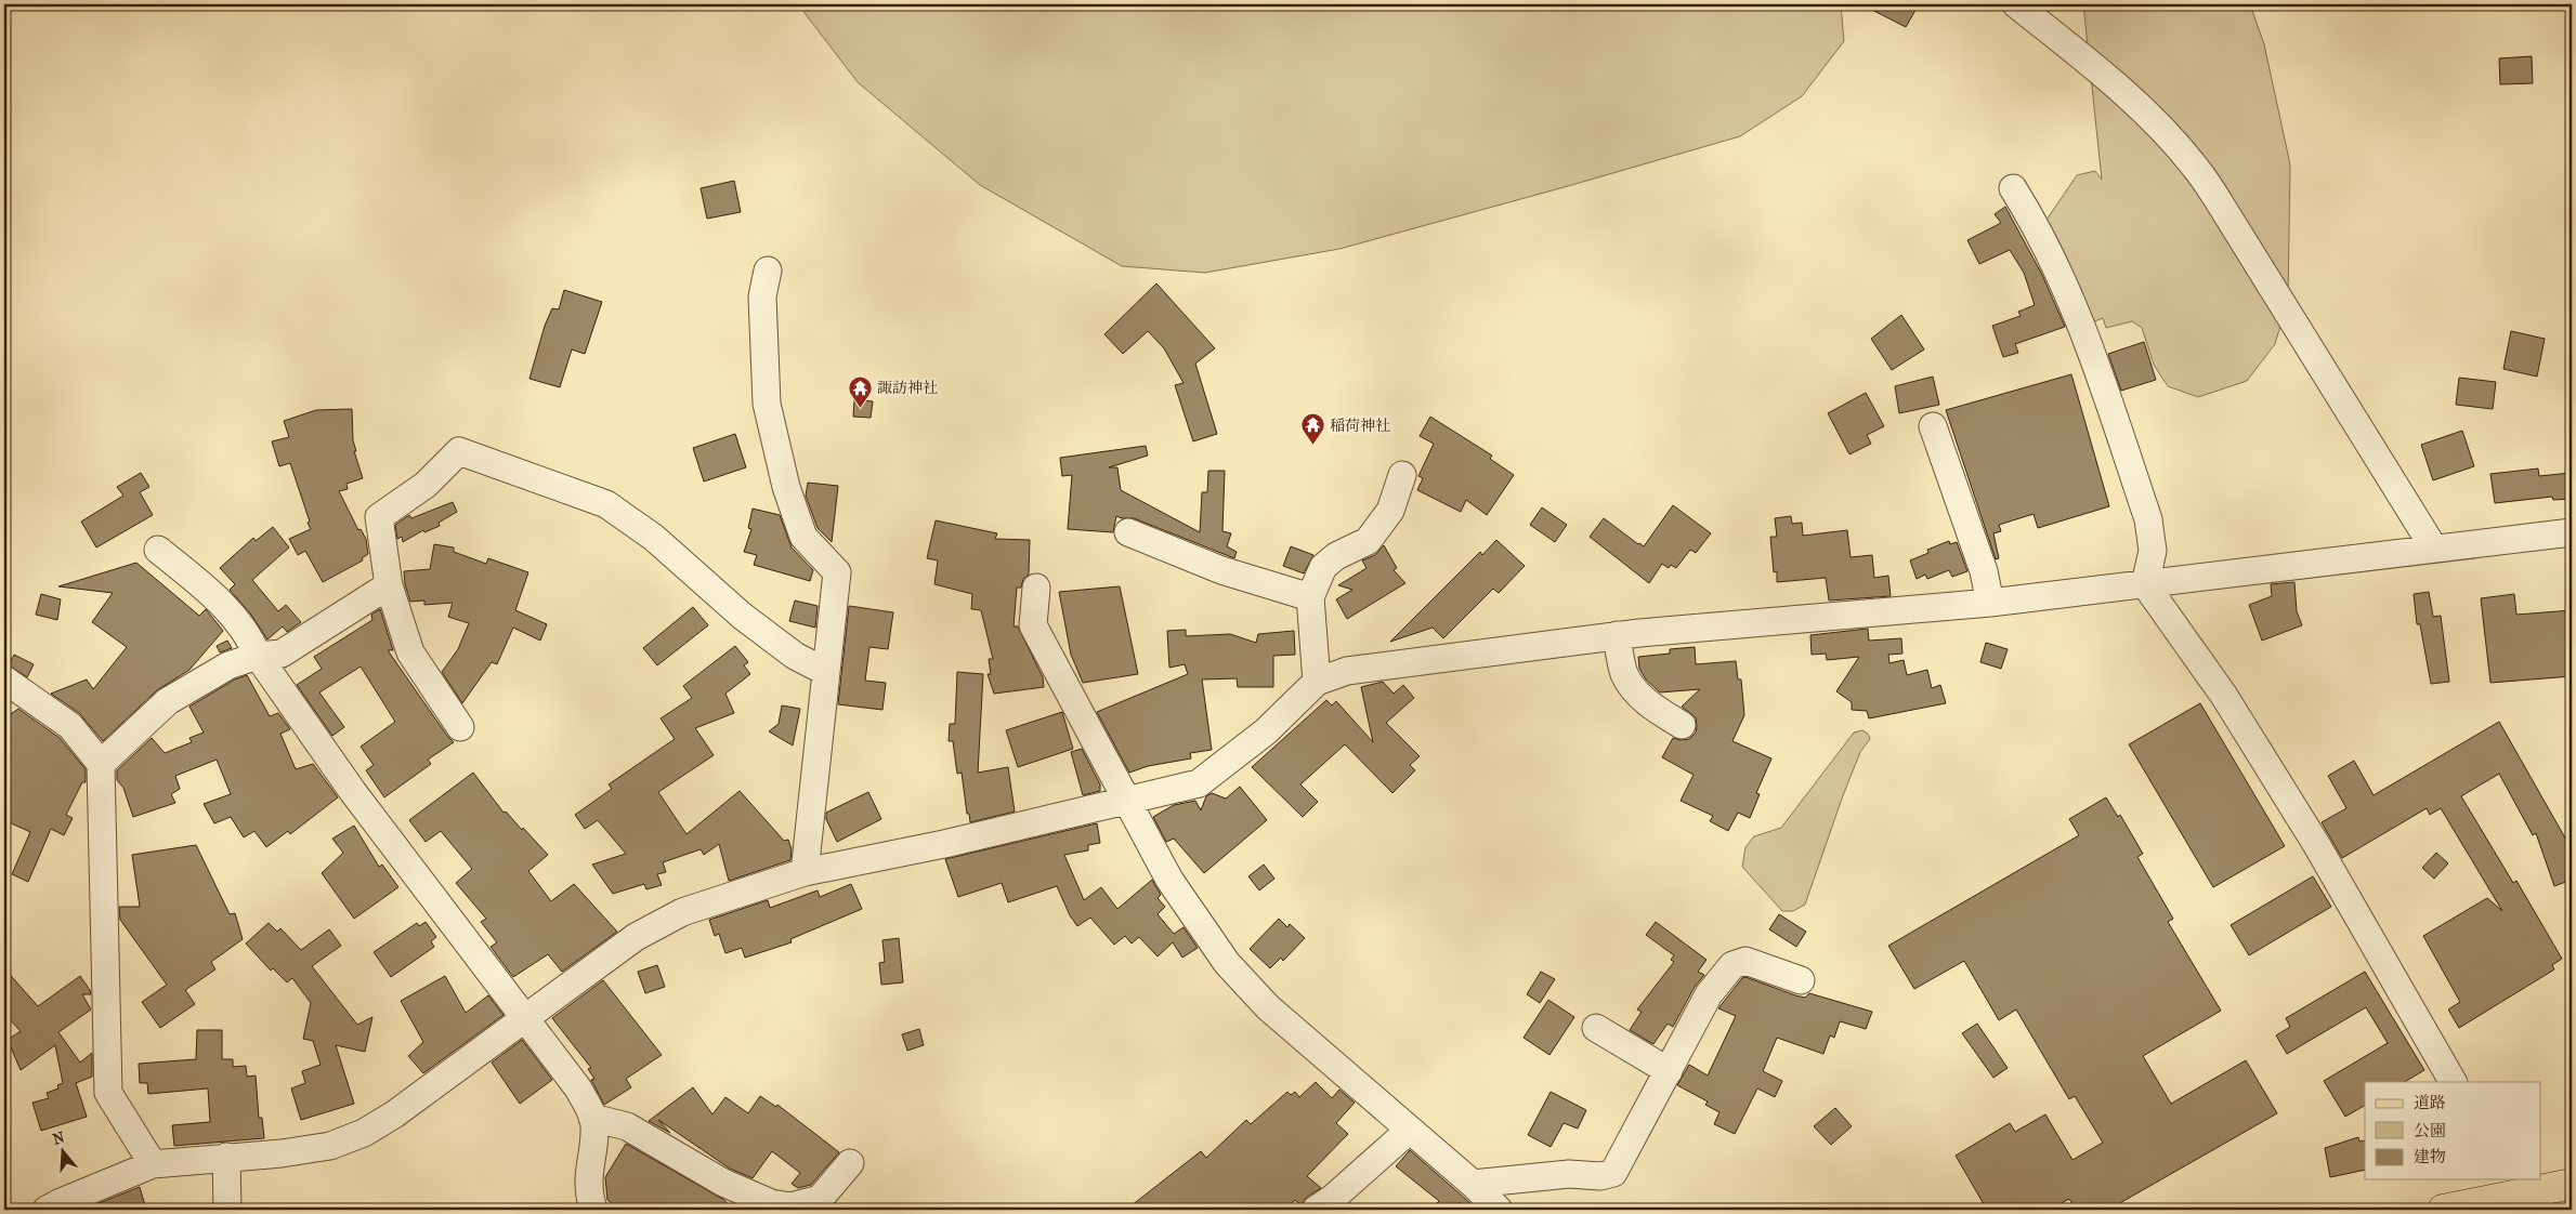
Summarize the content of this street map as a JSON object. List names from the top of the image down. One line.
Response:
{"places":{"temple":["諏訪神社","稲荷神社"]},"legend":["道路","公園","建物"],"north":"top"}
